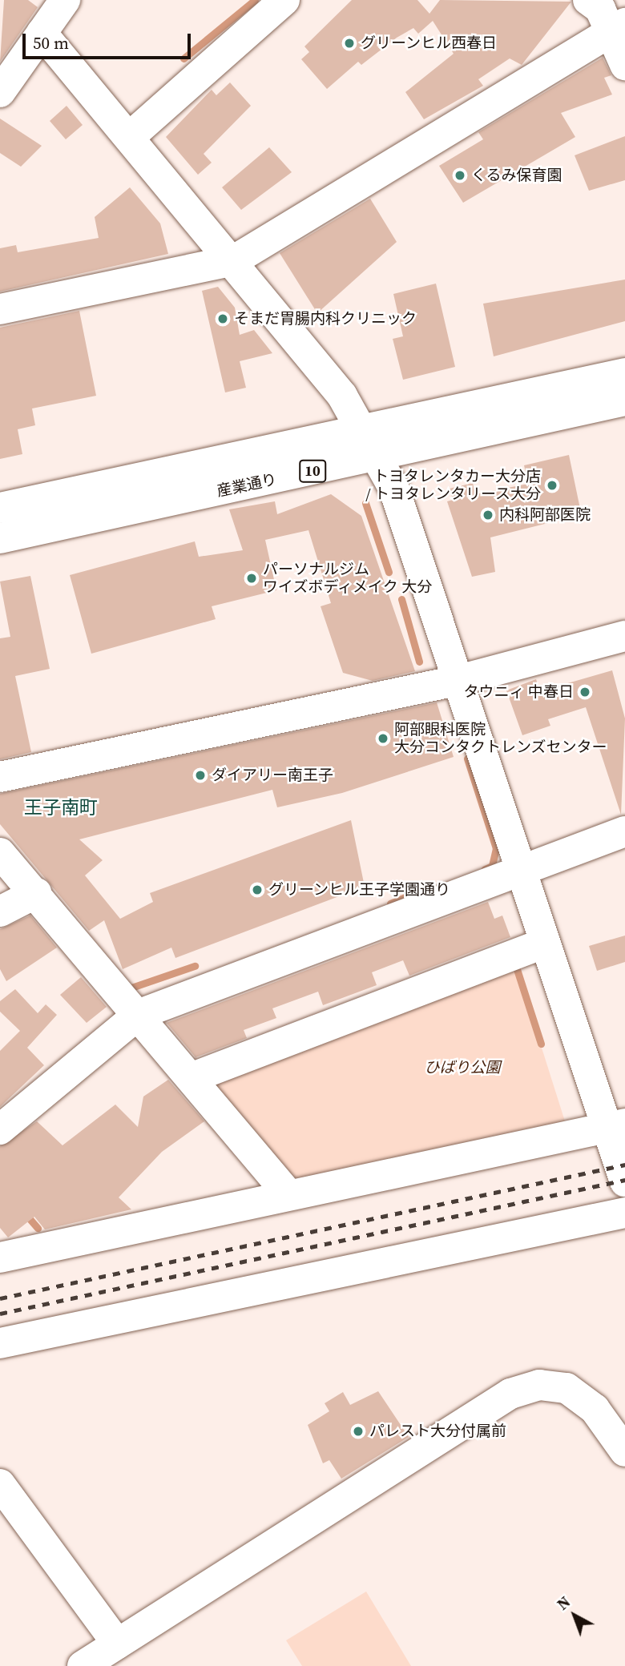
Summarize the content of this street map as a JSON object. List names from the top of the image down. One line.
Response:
{"streets":{"main road":["10","産業通り"]},"districts":["王子南町"],"parks":["ひばり公園"],"places":["グリーンヒル西春日","くるみ保育園","そまだ胃腸内科クリニック","トヨタレンタカー大分店 / トヨタレンタリース大分","内科阿部医院","パーソナルジム ワイズボディメイク 大分","タウニィ 中春日","阿部眼科医院 大分コンタクトレンズセンター","ダイアリー南王子","グリーンヒル王子学園通り","パレスト大分付属前"],"scale_bar":"50 m","north":"top left"}
